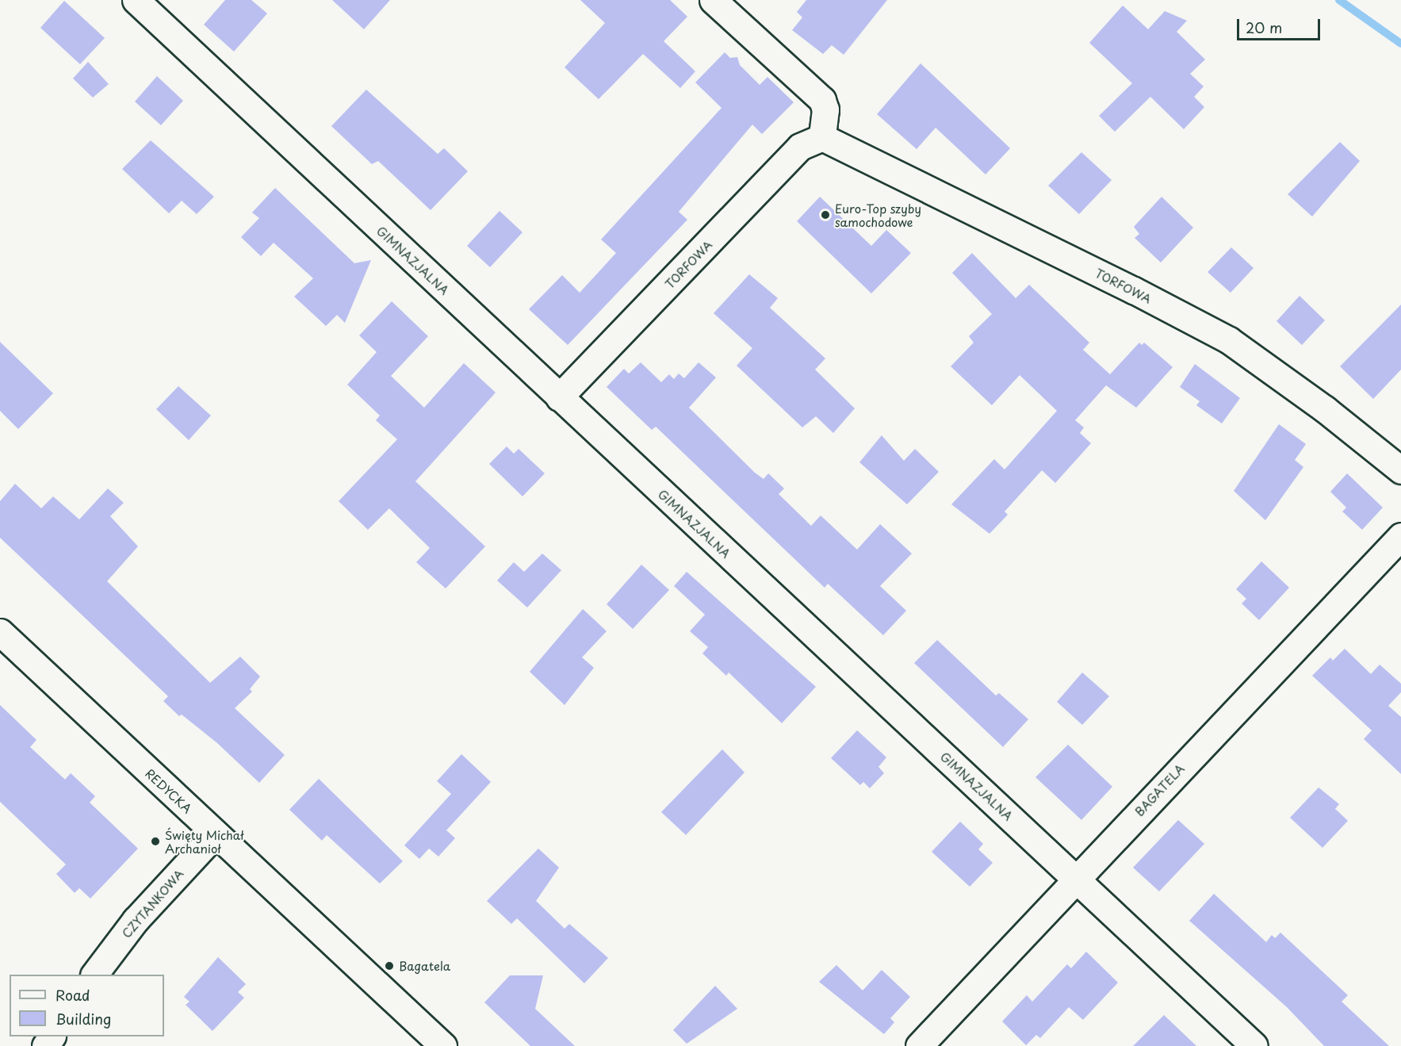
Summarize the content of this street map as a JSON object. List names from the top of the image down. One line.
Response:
{"streets":{"street":["GIMNAZJALNA","TORFOWA","BAGATELA","REDYCKA","CZYTANKOWA"]},"crossings":[["GIMNAZJALNA","TORFOWA"],["GIMNAZJALNA","BAGATELA"],["REDYCKA","CZYTANKOWA"]],"places":["Euro-Top szyby samochodowe","Święty Michał Archanioł","Bagatela"],"legend":["Road","Building"],"scale_bar":"20 m"}
